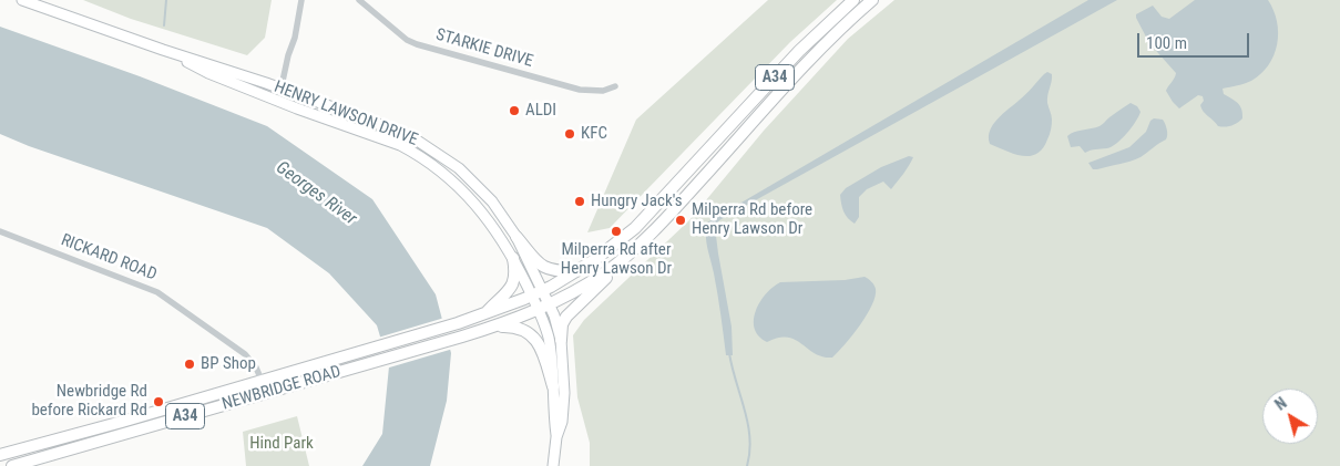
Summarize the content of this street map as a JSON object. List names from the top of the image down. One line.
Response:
{"streets":{"highway":["A34","NEWBRIDGE ROAD"],"main road":["HENRY LAWSON DRIVE"],"street":["STARKIE DRIVE","RICKARD ROAD"]},"crossings":[["A34","HENRY LAWSON DRIVE"],["A34","NEWBRIDGE ROAD"],["HENRY LAWSON DRIVE","NEWBRIDGE ROAD"],["RICKARD ROAD","NEWBRIDGE ROAD"]],"water":["Georges River"],"parks":["Hind Park"],"places":["ALDI","KFC","Hungry Jack's","Milperra Rd before Henry Lawson Dr","Milperra Rd after Henry Lawson Dr","BP Shop","Newbridge Rd before Rickard Rd"],"scale_bar":"100 m","north":"top left"}
